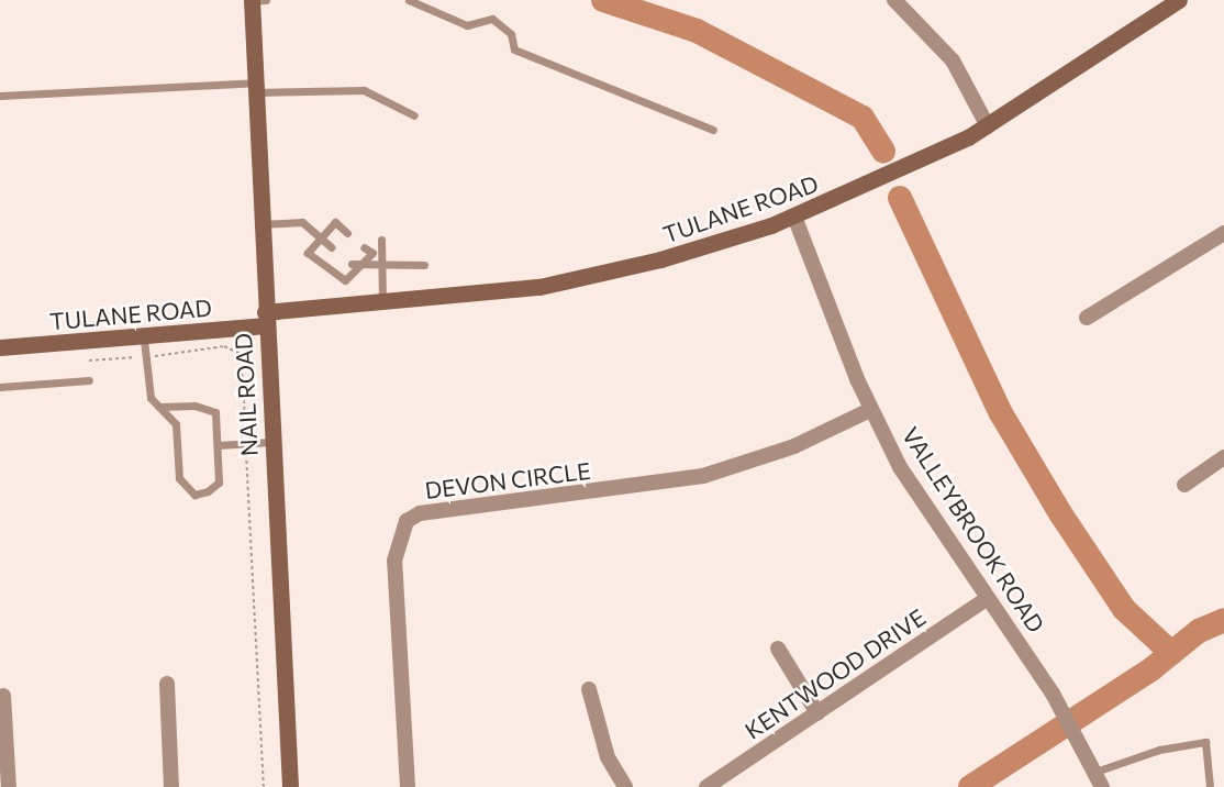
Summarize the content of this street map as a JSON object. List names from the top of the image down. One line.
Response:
{"streets":{"street":["TULANE ROAD","NAIL ROAD","DEVON CIRCLE","VALLEYBROOK ROAD","KENTWOOD DRIVE"]},"crossings":[["TULANE ROAD","NAIL ROAD"],["TULANE ROAD","VALLEYBROOK ROAD"],["DEVON CIRCLE","VALLEYBROOK ROAD"],["VALLEYBROOK ROAD","KENTWOOD DRIVE"]]}
